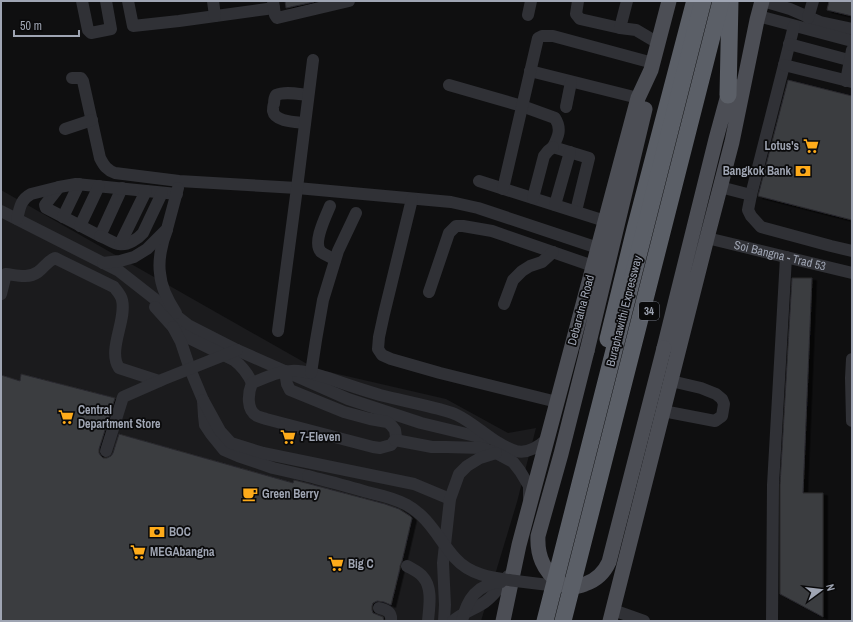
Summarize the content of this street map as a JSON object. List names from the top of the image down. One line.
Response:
{"streets":{"highway":["Buraphawithi Expressway","34"],"main road":["Debaratna Road"],"street":["Soi Bangna - Trad 53"]},"places":{"supermarket":["Lotus's","Central Department Store","7-Eleven","MEGAbangna","Big C"],"bank":["Bangkok Bank","BOC"],"cafe":["Green Berry"]},"scale_bar":"50 m","north":"right"}
